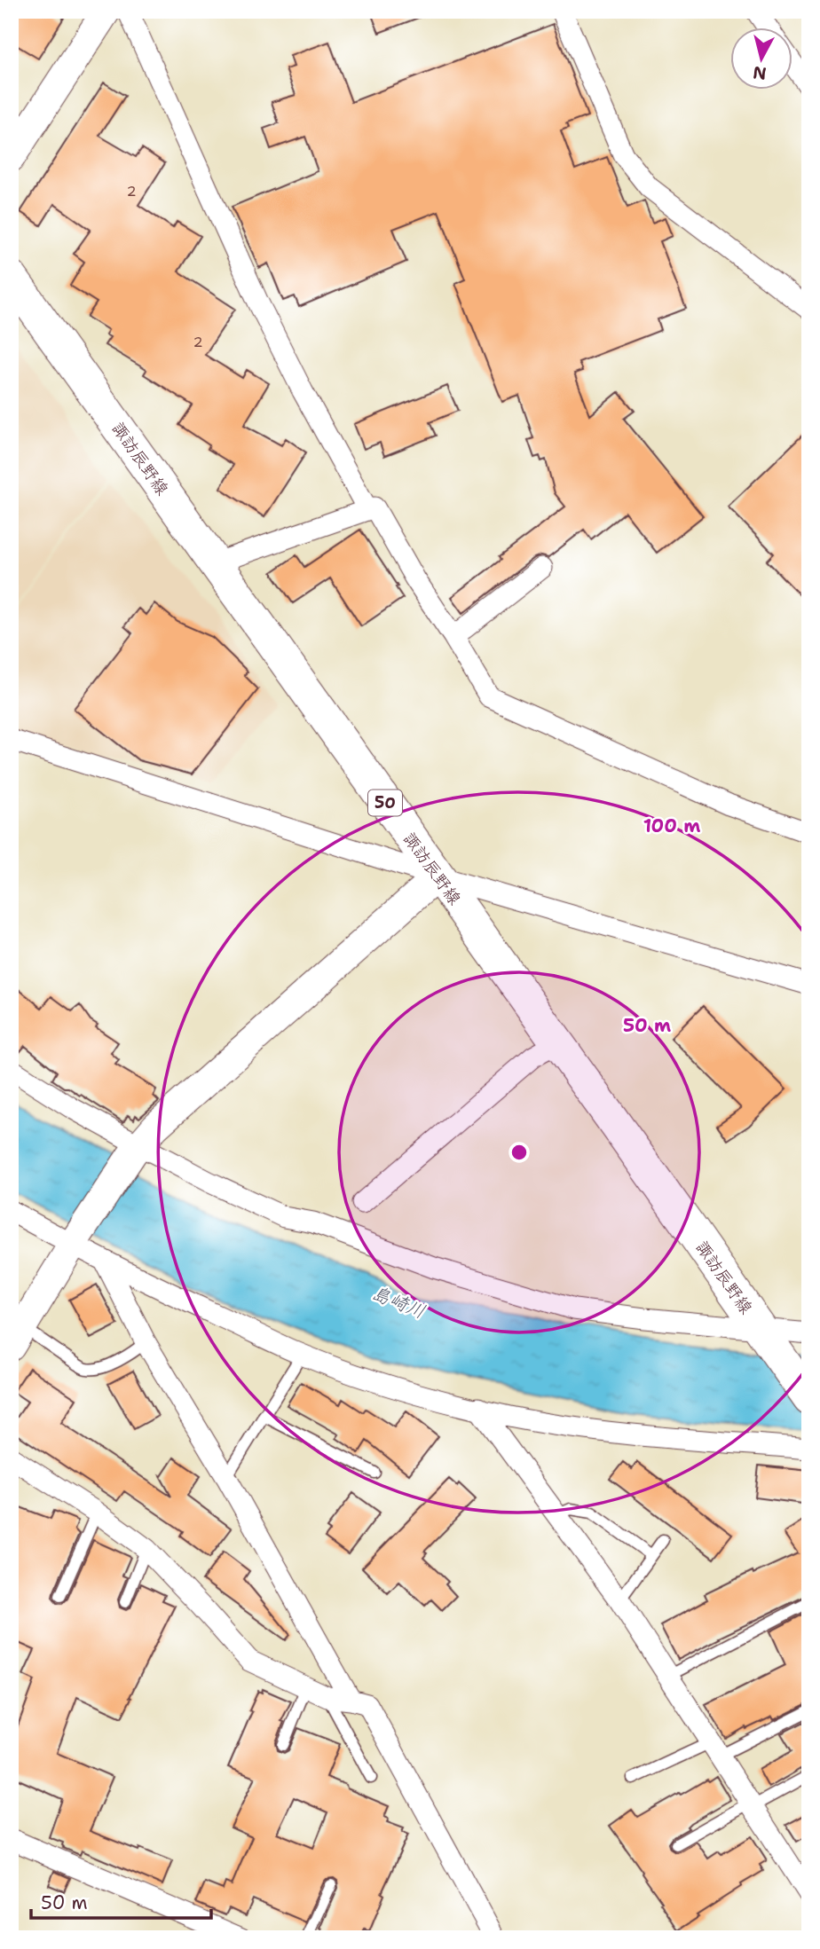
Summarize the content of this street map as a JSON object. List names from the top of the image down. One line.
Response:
{"streets":{"main road":["諏訪辰野線","50"]},"water":["島崎川"],"house_numbers":["2","2"],"scale_bar":"50 m","north":"bottom","rings":["100 m","50 m"]}
